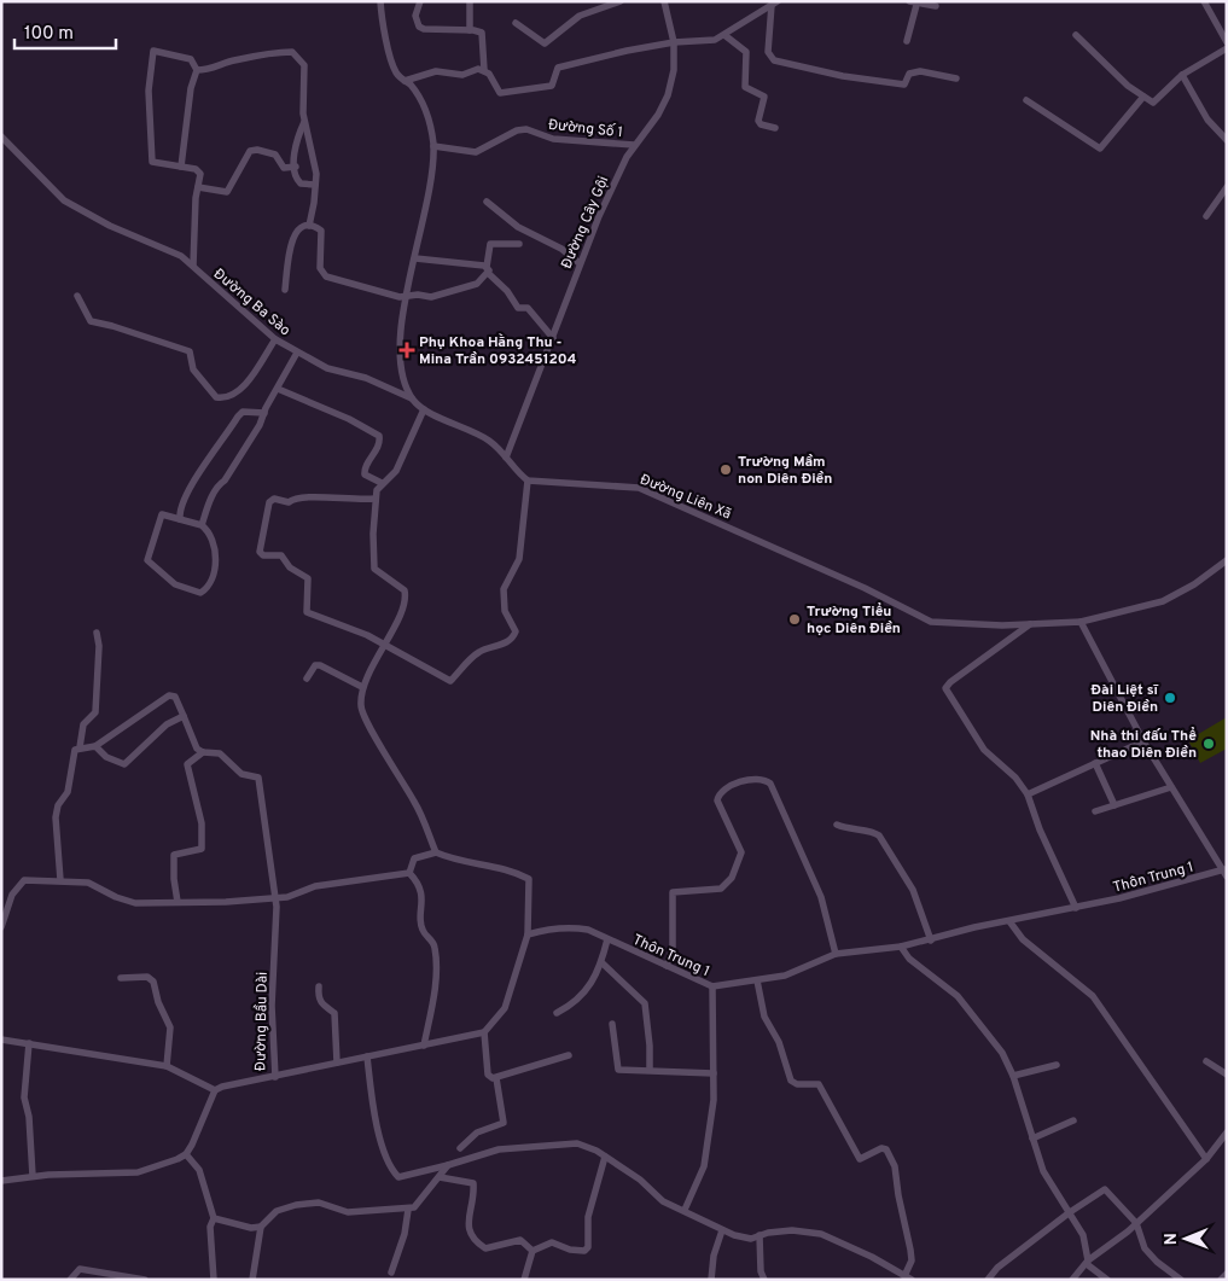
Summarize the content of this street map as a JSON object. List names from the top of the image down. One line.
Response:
{"streets":{"street":["Đường Số 1","Đường Cây Gội","Đường Ba Sào","Đường Liên Xã","Thôn Trung 1","Đường Bầu Dài"]},"crossings":[["Đường Số 1","Đường Cây Gội"]],"places":{"health":["Phụ Khoa Hằng Thu - Mina Trần 0932451204"],"other":["Trường Mầm non Diên Điền","Trường Tiểu học Diên Điền","Đài Liệt sĩ Diên Điền","Nhà thi đấu Thể thao Diên Điền"]},"scale_bar":"100 m","north":"left"}
